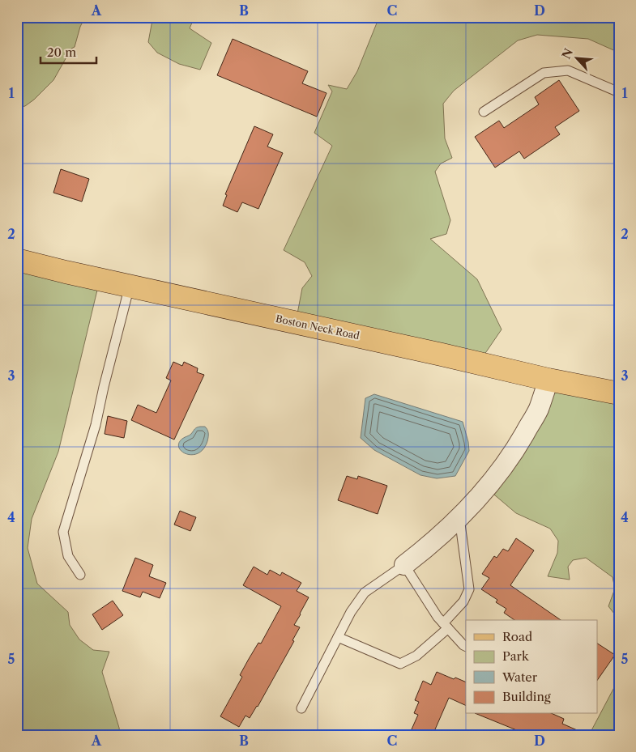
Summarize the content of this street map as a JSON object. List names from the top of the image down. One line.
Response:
{"streets":{"main road":["Boston Neck Road"]},"legend":["Road","Park","Water","Building"],"scale_bar":"20 m","north":"top left","grid":{"columns":["A","B","C","D"],"rows":["1","2","3","4","5"]}}
